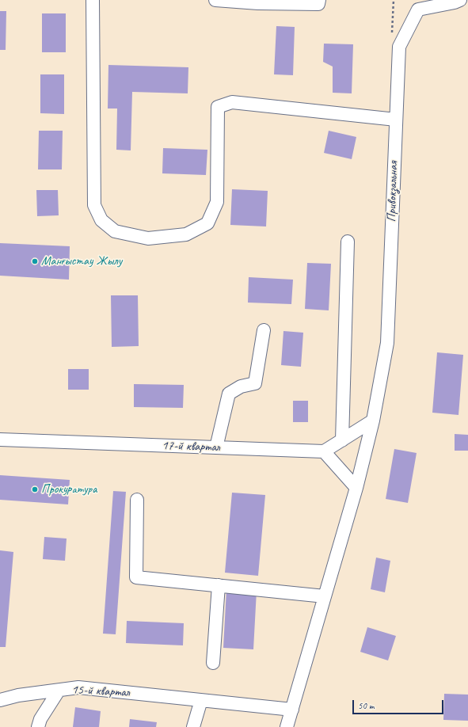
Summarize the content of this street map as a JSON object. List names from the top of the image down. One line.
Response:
{"streets":{"street":["Привокзальная","17-й квартал","15-й квартал"]},"crossings":[["Привокзальная","15-й квартал"]],"places":["Манғыстау Жылу","Прокуратура"],"scale_bar":"50 m"}
